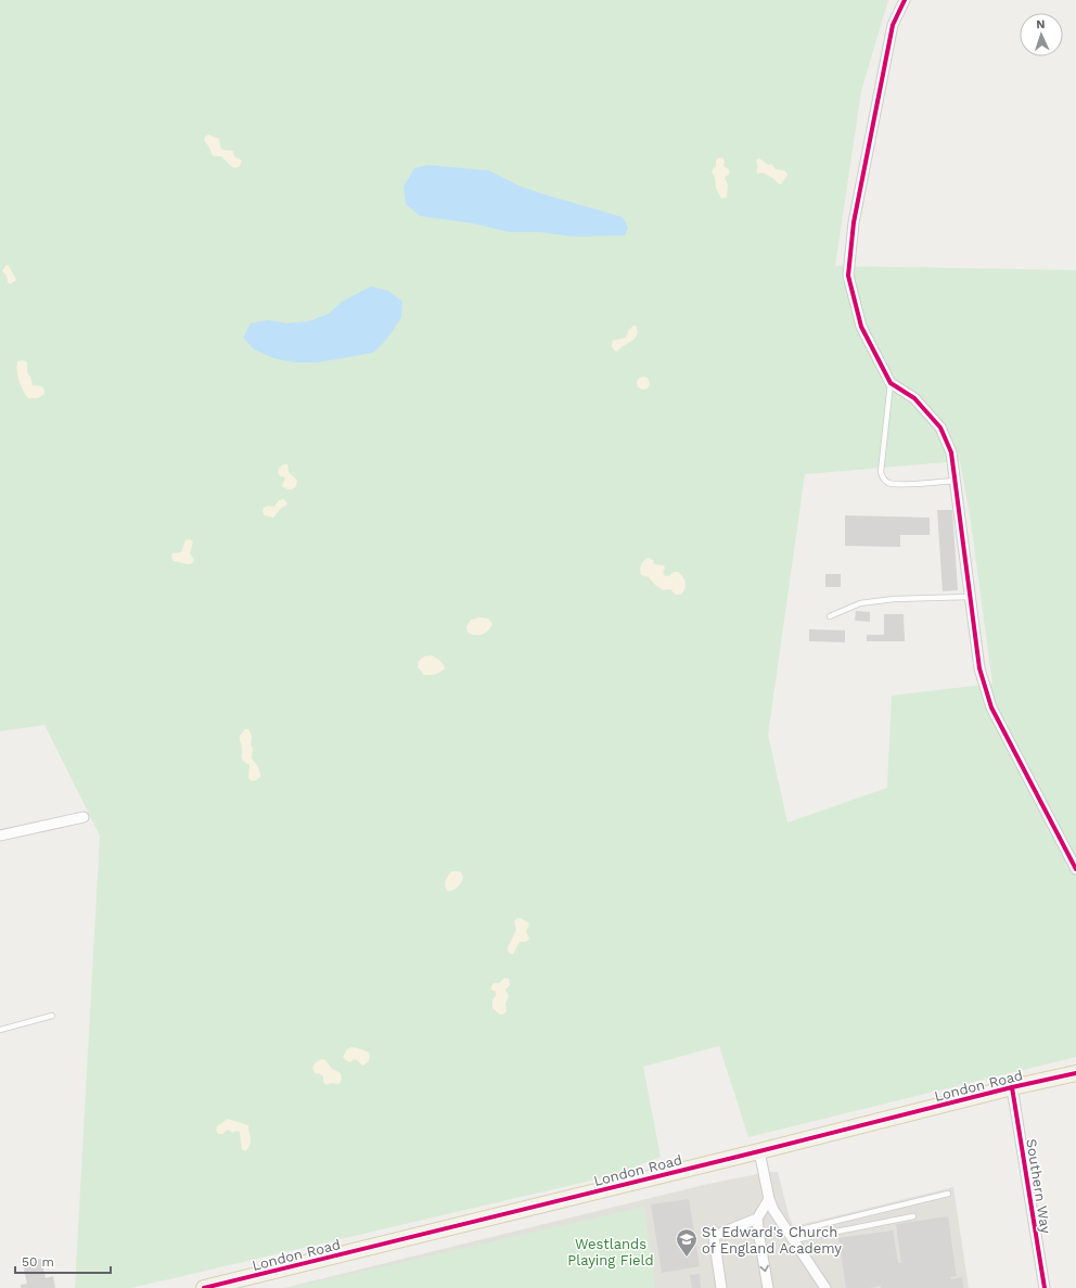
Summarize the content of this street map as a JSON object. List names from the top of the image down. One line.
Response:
{"streets":{"main road":["London Road"],"street":["Southern Way"]},"crossings":[["London Road","Southern Way"]],"parks":["Westlands Playing Field"],"places":{"school or university":["St Edward's Church of England Academy"]},"scale_bar":"50 m","north":"top"}
